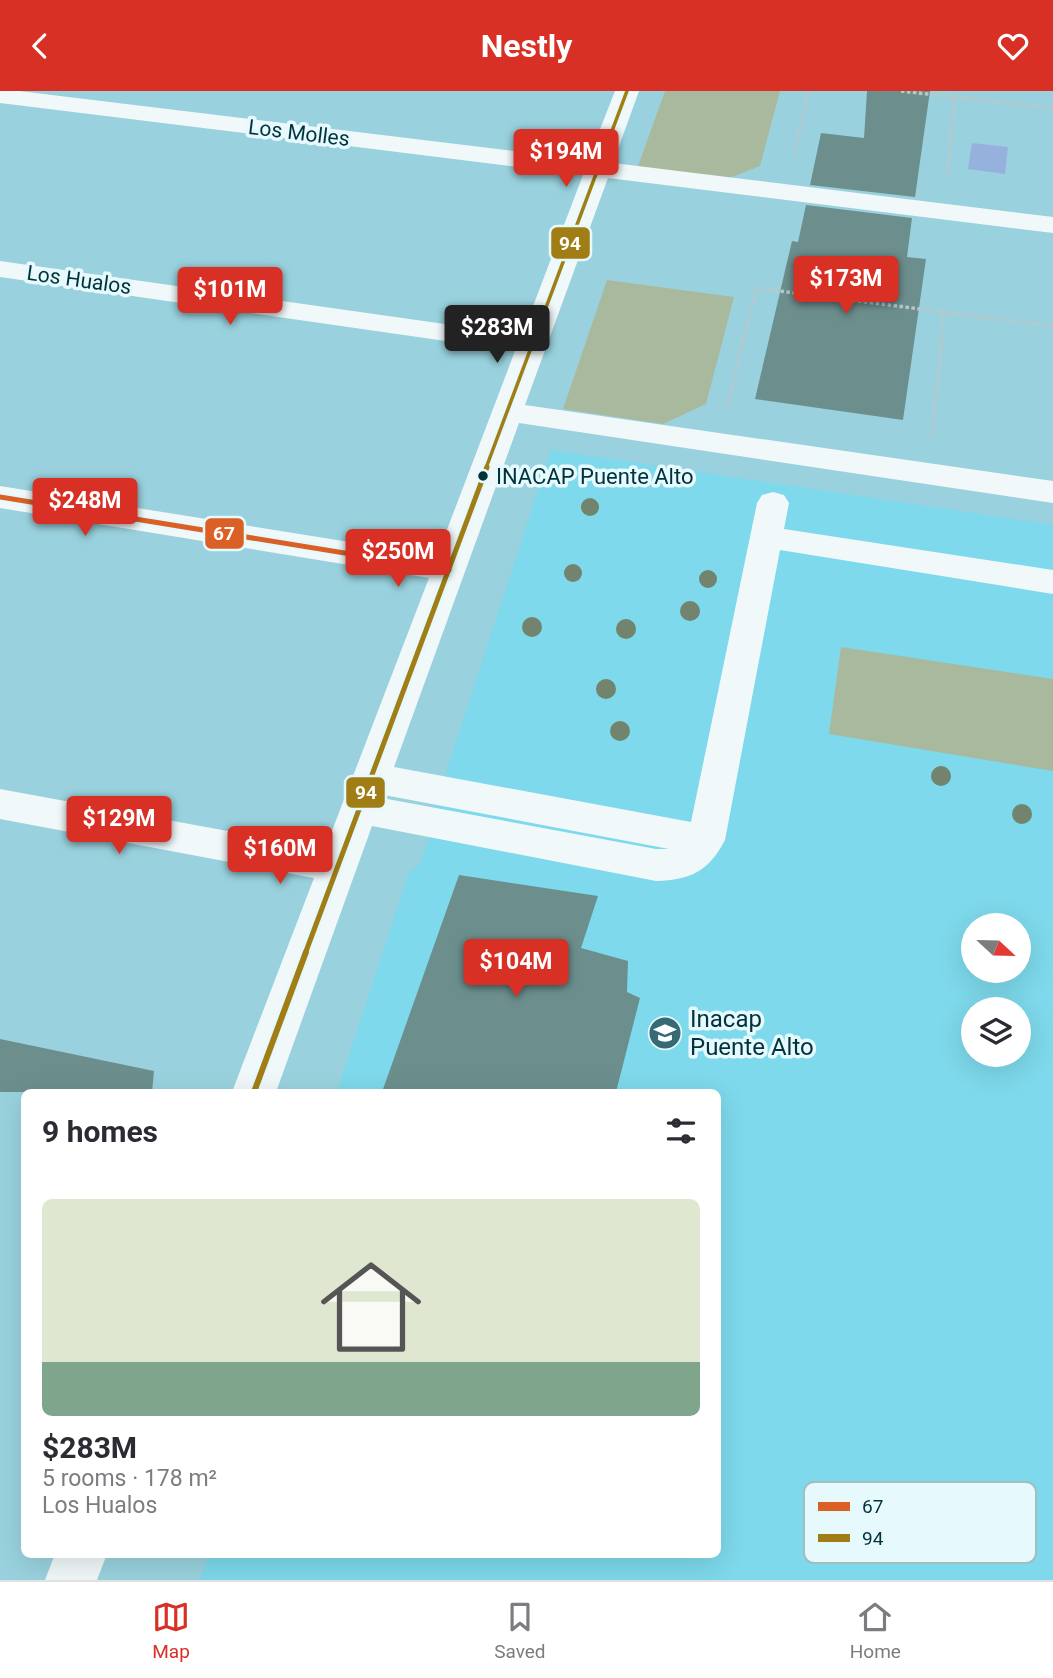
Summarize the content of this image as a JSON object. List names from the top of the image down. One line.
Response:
{"streets":{"street":["Los Molles","Los Hualos"]},"places":{"other":["INACAP Puente Alto"],"school or university":["Inacap Puente Alto"]},"lines":["transit line 94","transit line 67"],"legend":["67","94"],"north":"right","page":{"header":"Nestly","price":["$194M","$173M","$101M","$283M","$248M","$250M","$129M","$160M","$104M"],"heading":"9 homes","list":[{"name":"$283M","note":"5 rooms · 178 m² · Los Hualos"}],"tabs":["Map","Saved","Home"]}}
